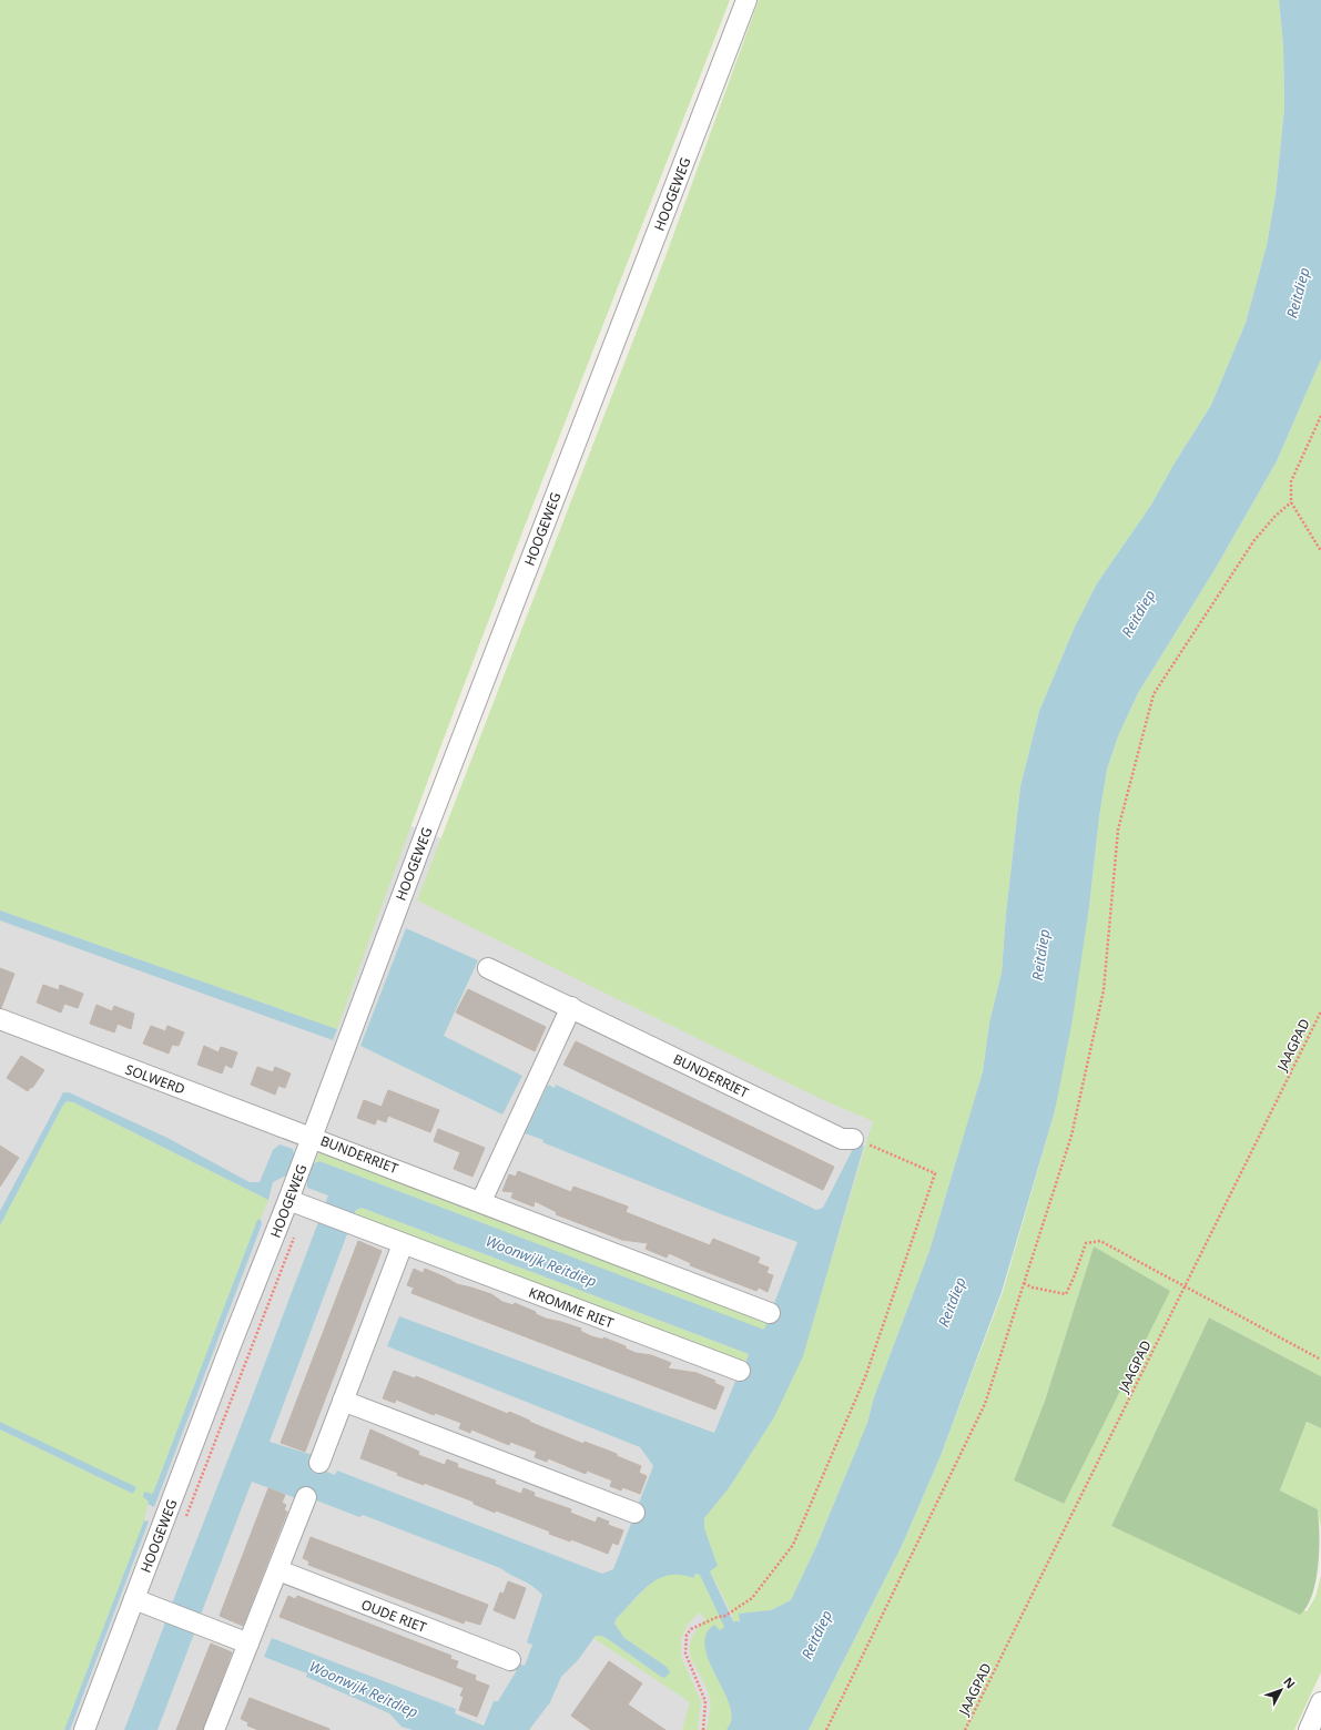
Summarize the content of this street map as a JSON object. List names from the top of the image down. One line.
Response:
{"streets":{"street":["HOOGEWEG","BUNDERRIET","SOLWERD","KROMME RIET","OUDE RIET"],"path":["JAAGPAD"]},"crossings":[["HOOGEWEG","BUNDERRIET"],["HOOGEWEG","SOLWERD"],["HOOGEWEG","KROMME RIET"],["BUNDERRIET","SOLWERD"]],"water":["Reitdiep","Woonwijk Reitdiep"],"north":"top right"}
